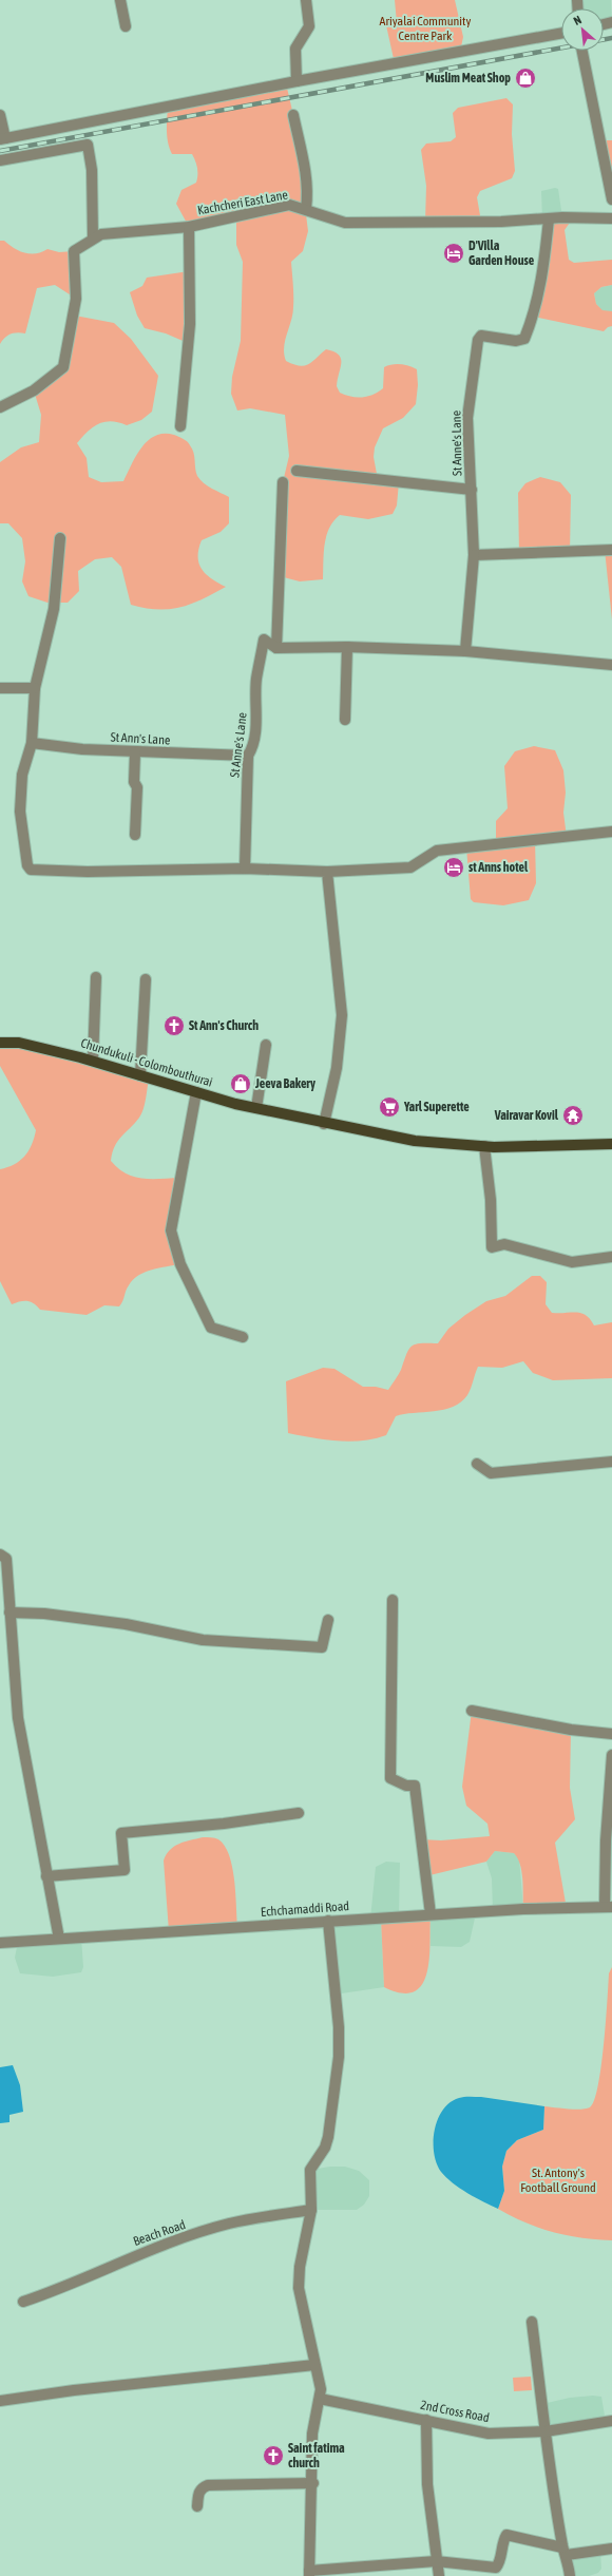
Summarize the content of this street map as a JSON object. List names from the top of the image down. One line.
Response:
{"streets":{"main road":["Chundukuli - Colombouthurai"],"street":["Kachcheri East Lane","St Anne's Lane","St Ann's Lane","Echchamaddi Road","Beach Road","2nd Cross Road"]},"crossings":[["Kachcheri East Lane","St Anne's Lane"],["St Anne's Lane","St Ann's Lane"]],"parks":["Ariyalai Community Centre Park","St. Antony's Football Ground"],"places":{"shop":["Muslim Meat Shop","Jeeva Bakery"],"hotel":["D'Villa Garden House","st Anns hotel"],"church":["St Ann's Church","Saint fatima church"],"supermarket":["Yarl Superette"],"temple":["Vairavar Kovil"]},"north":"top left"}
